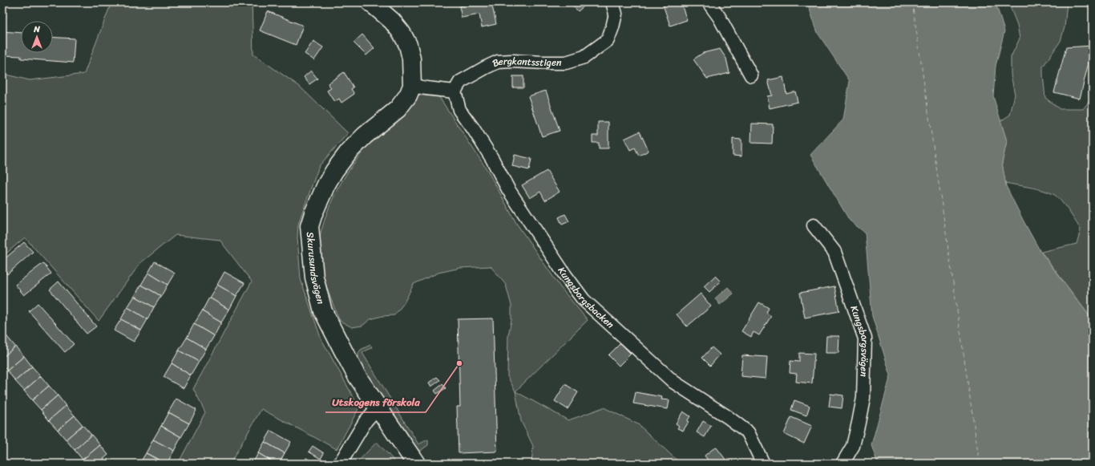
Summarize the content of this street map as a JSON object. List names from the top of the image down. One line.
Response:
{"streets":{"street":["Bergkantsstigen","Skurusundsvägen","Kungsborgsbacken","Kungsborgsvägen"]},"crossings":[["Bergkantsstigen","Kungsborgsbacken"]],"places":["Utskogens förskola"],"north":"top"}
